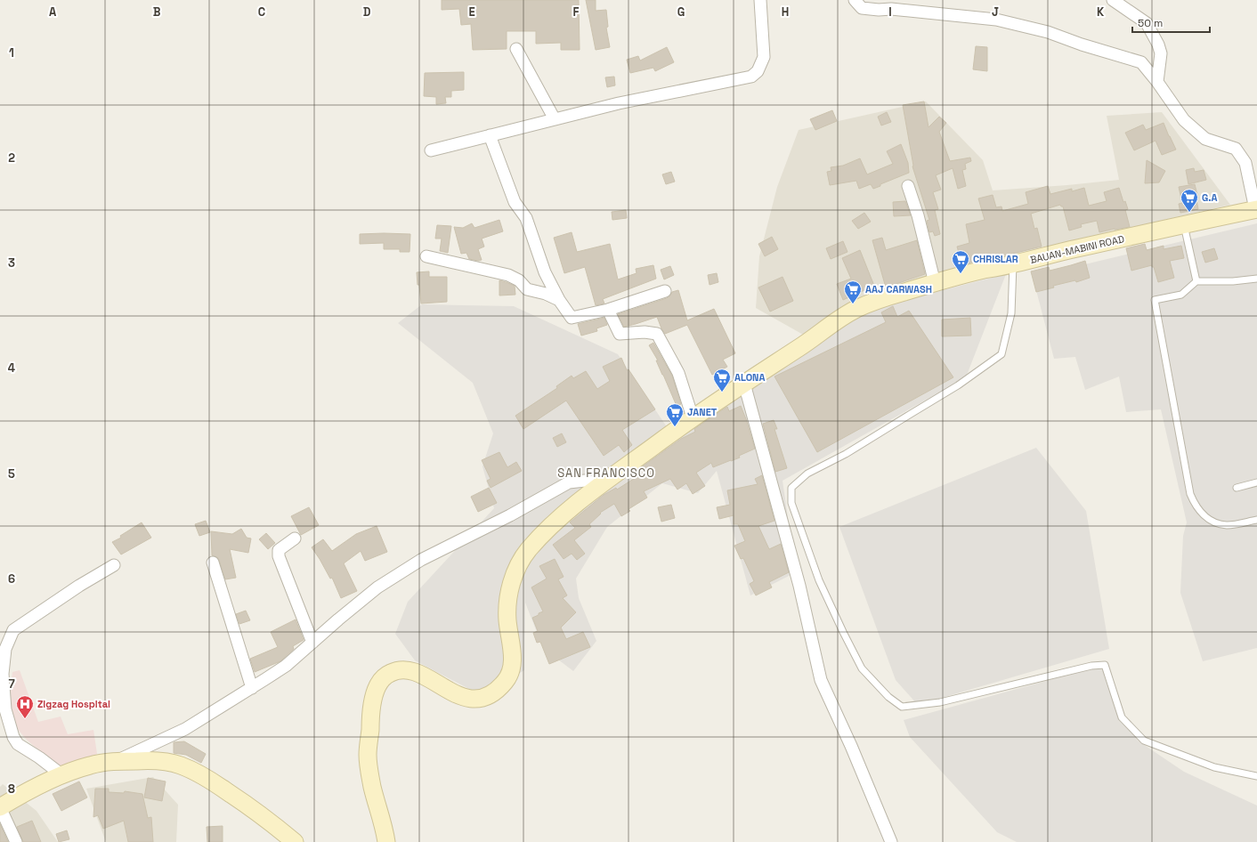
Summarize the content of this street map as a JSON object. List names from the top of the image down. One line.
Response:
{"streets":{"main road":["BAUAN-MABINI ROAD"]},"districts":["SAN FRANCISCO"],"places":{"supermarket":["G.A","CHRISLAR","AAJ CARWASH","ALONA","JANET"],"hospital":["Zigzag Hospital"]},"scale_bar":"50 m","grid":{"columns":["A","B","C","D","E","F","G","H","I","J","K"],"rows":["1","2","3","4","5","6","7","8"]}}
